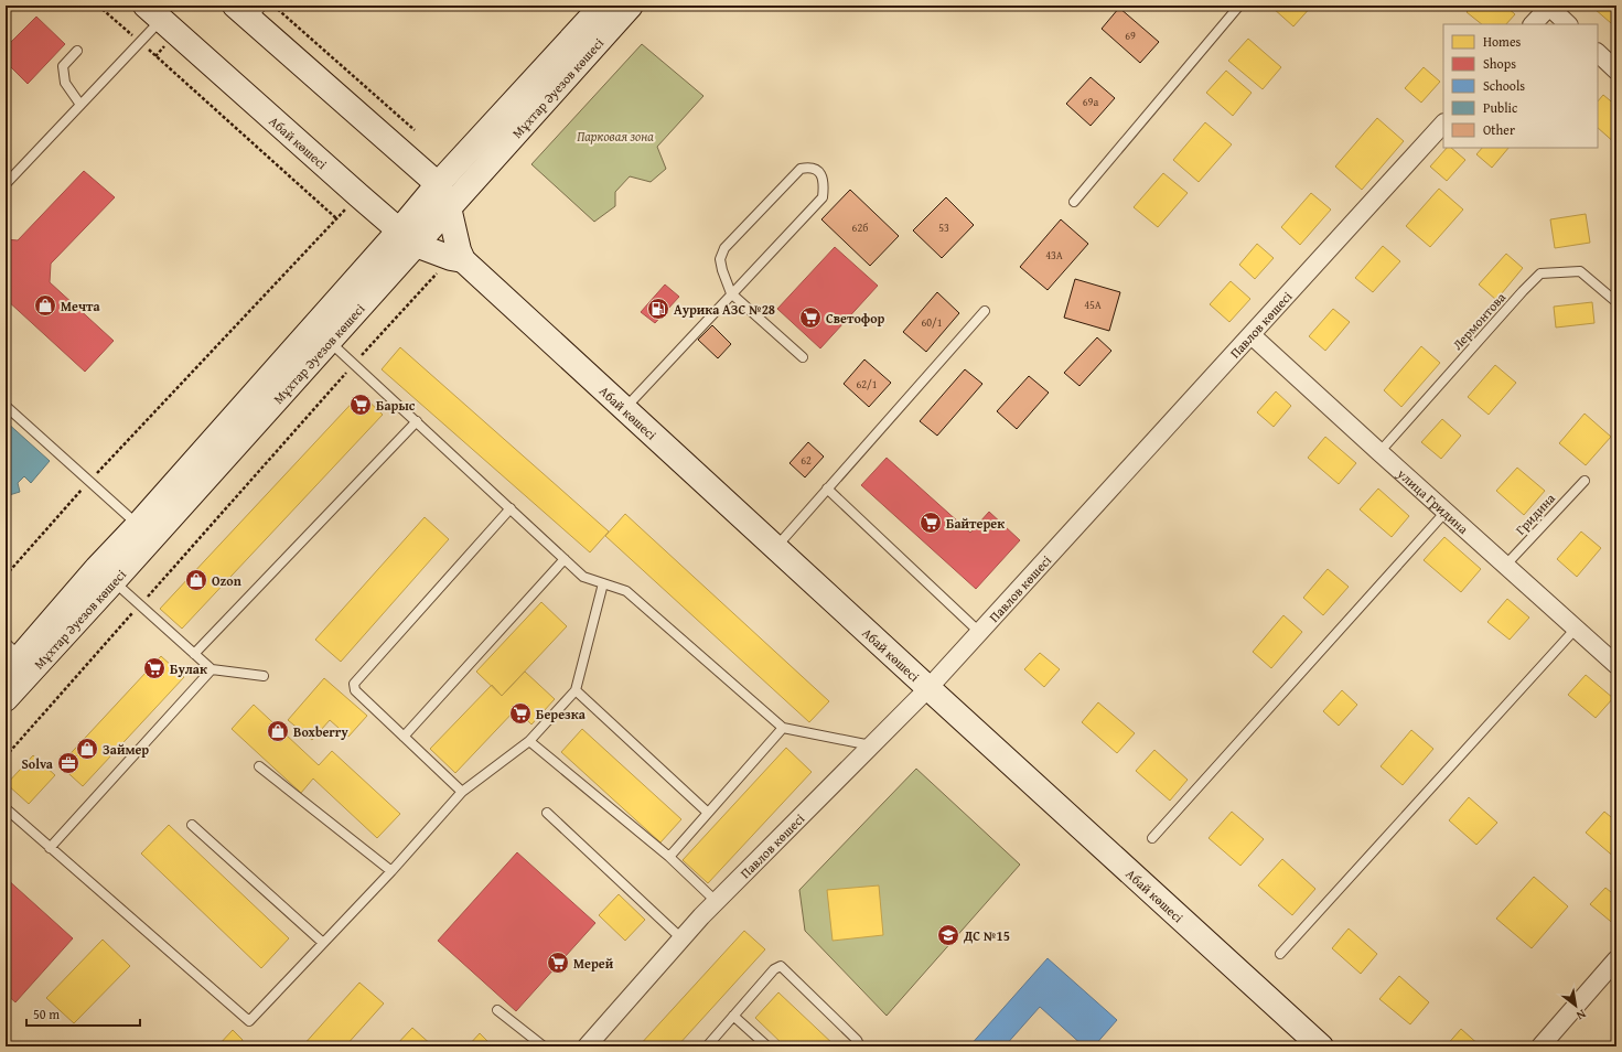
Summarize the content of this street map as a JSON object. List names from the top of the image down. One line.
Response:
{"streets":{"main road":["Мұхтар Әуезов көшесі","Абай көшесі"],"street":["Павлов көшесі","улица Гридина"],"lane":["Лермонтова","Гридина"]},"crossings":[["Мұхтар Әуезов көшесі","Абай көшесі"],["Абай көшесі","Павлов көшесі"],["Лермонтова","улица Гридина"],["Павлов көшесі","улица Гридина"],["улица Гридина","Гридина"]],"parks":["Парковая зона"],"places":{"shop":["Мечта","Ozon","Boxberry","Займер"],"fuel station":["Аурика АЗС №28"],"supermarket":["Светофор","Барыс","Байтерек","Булак","Березка","Мерей"],"office":["Solva"],"school or university":["ДС №15"]},"house_numbers":["69","69а","62б","53","43А","45А","60/1","62/1","62"],"legend":["Homes","Shops","Schools","Public","Other"],"scale_bar":"50 m","north":"bottom right"}
